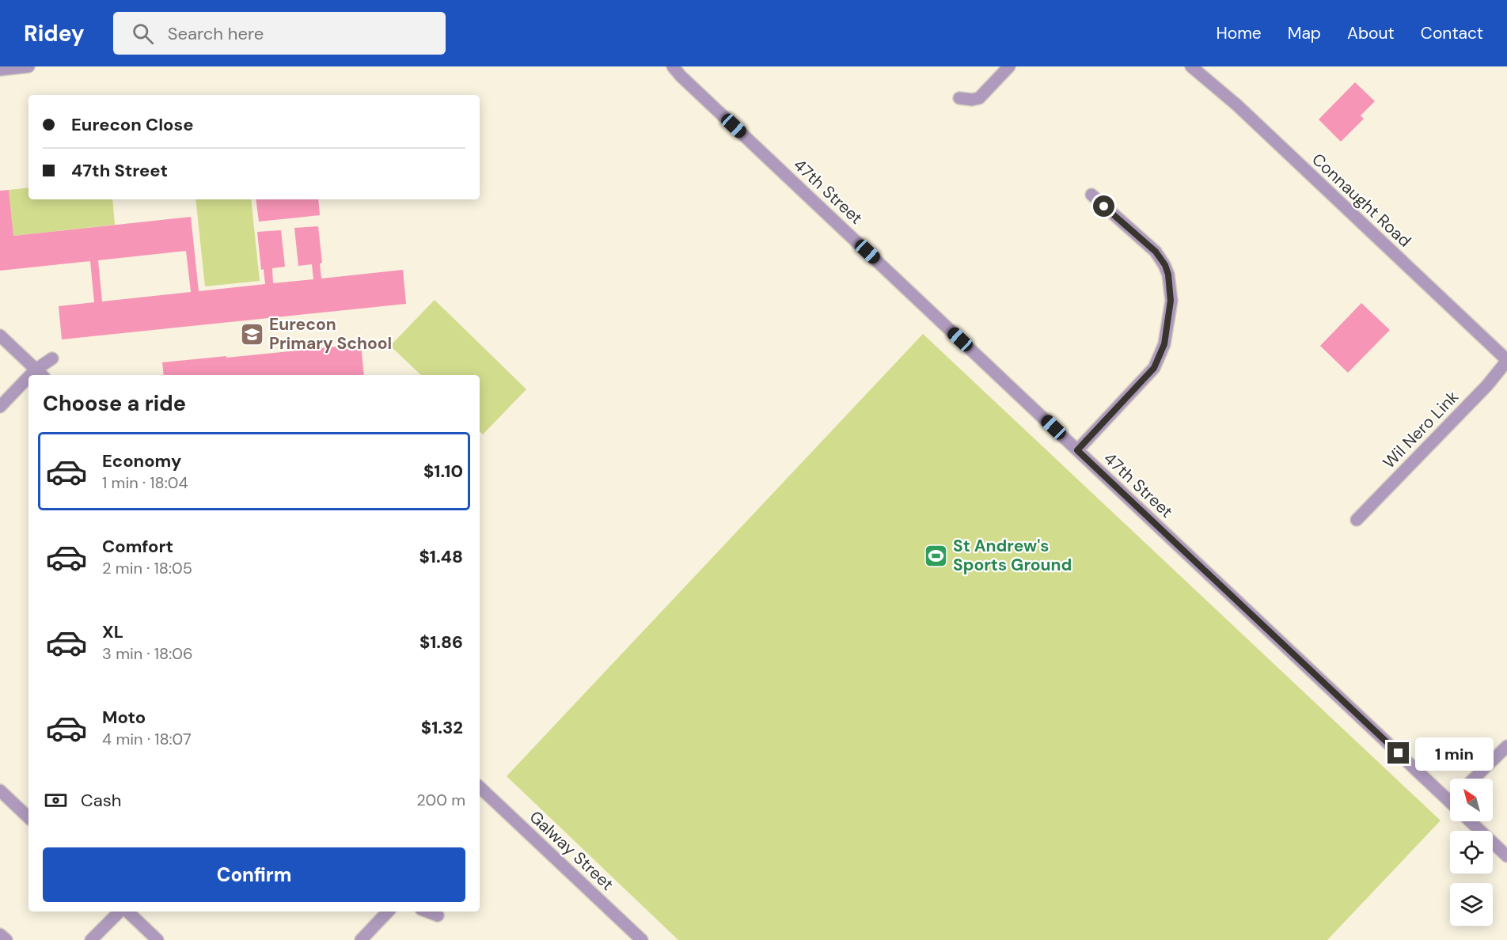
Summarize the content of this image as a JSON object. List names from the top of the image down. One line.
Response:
{"streets":{"street":["47th Street","Connaught Road","Wil Nero Link","Galway Street"]},"crossings":[["Connaught Road","Wil Nero Link"]],"places":{"school or university":["Eurecon Primary School"],"sports":["St Andrew's Sports Ground"]},"north":"top left","page":{"header":"Ridey","search":"Search here","nav":["Home","Map","About","Contact"],"banner":["Eurecon Close","47th Street"],"heading":"Choose a ride","list":[{"name":"Economy","note":"1 min · 18:04","value":"$1.10"},{"name":"Comfort","note":"2 min · 18:05","value":"$1.48"},{"name":"XL","note":"3 min · 18:06","value":"$1.86"},{"name":"Moto","note":"4 min · 18:07","value":"$1.32"}],"bubble":"1 min","pay":["Cash","200 m"],"buttons":"Confirm"}}
